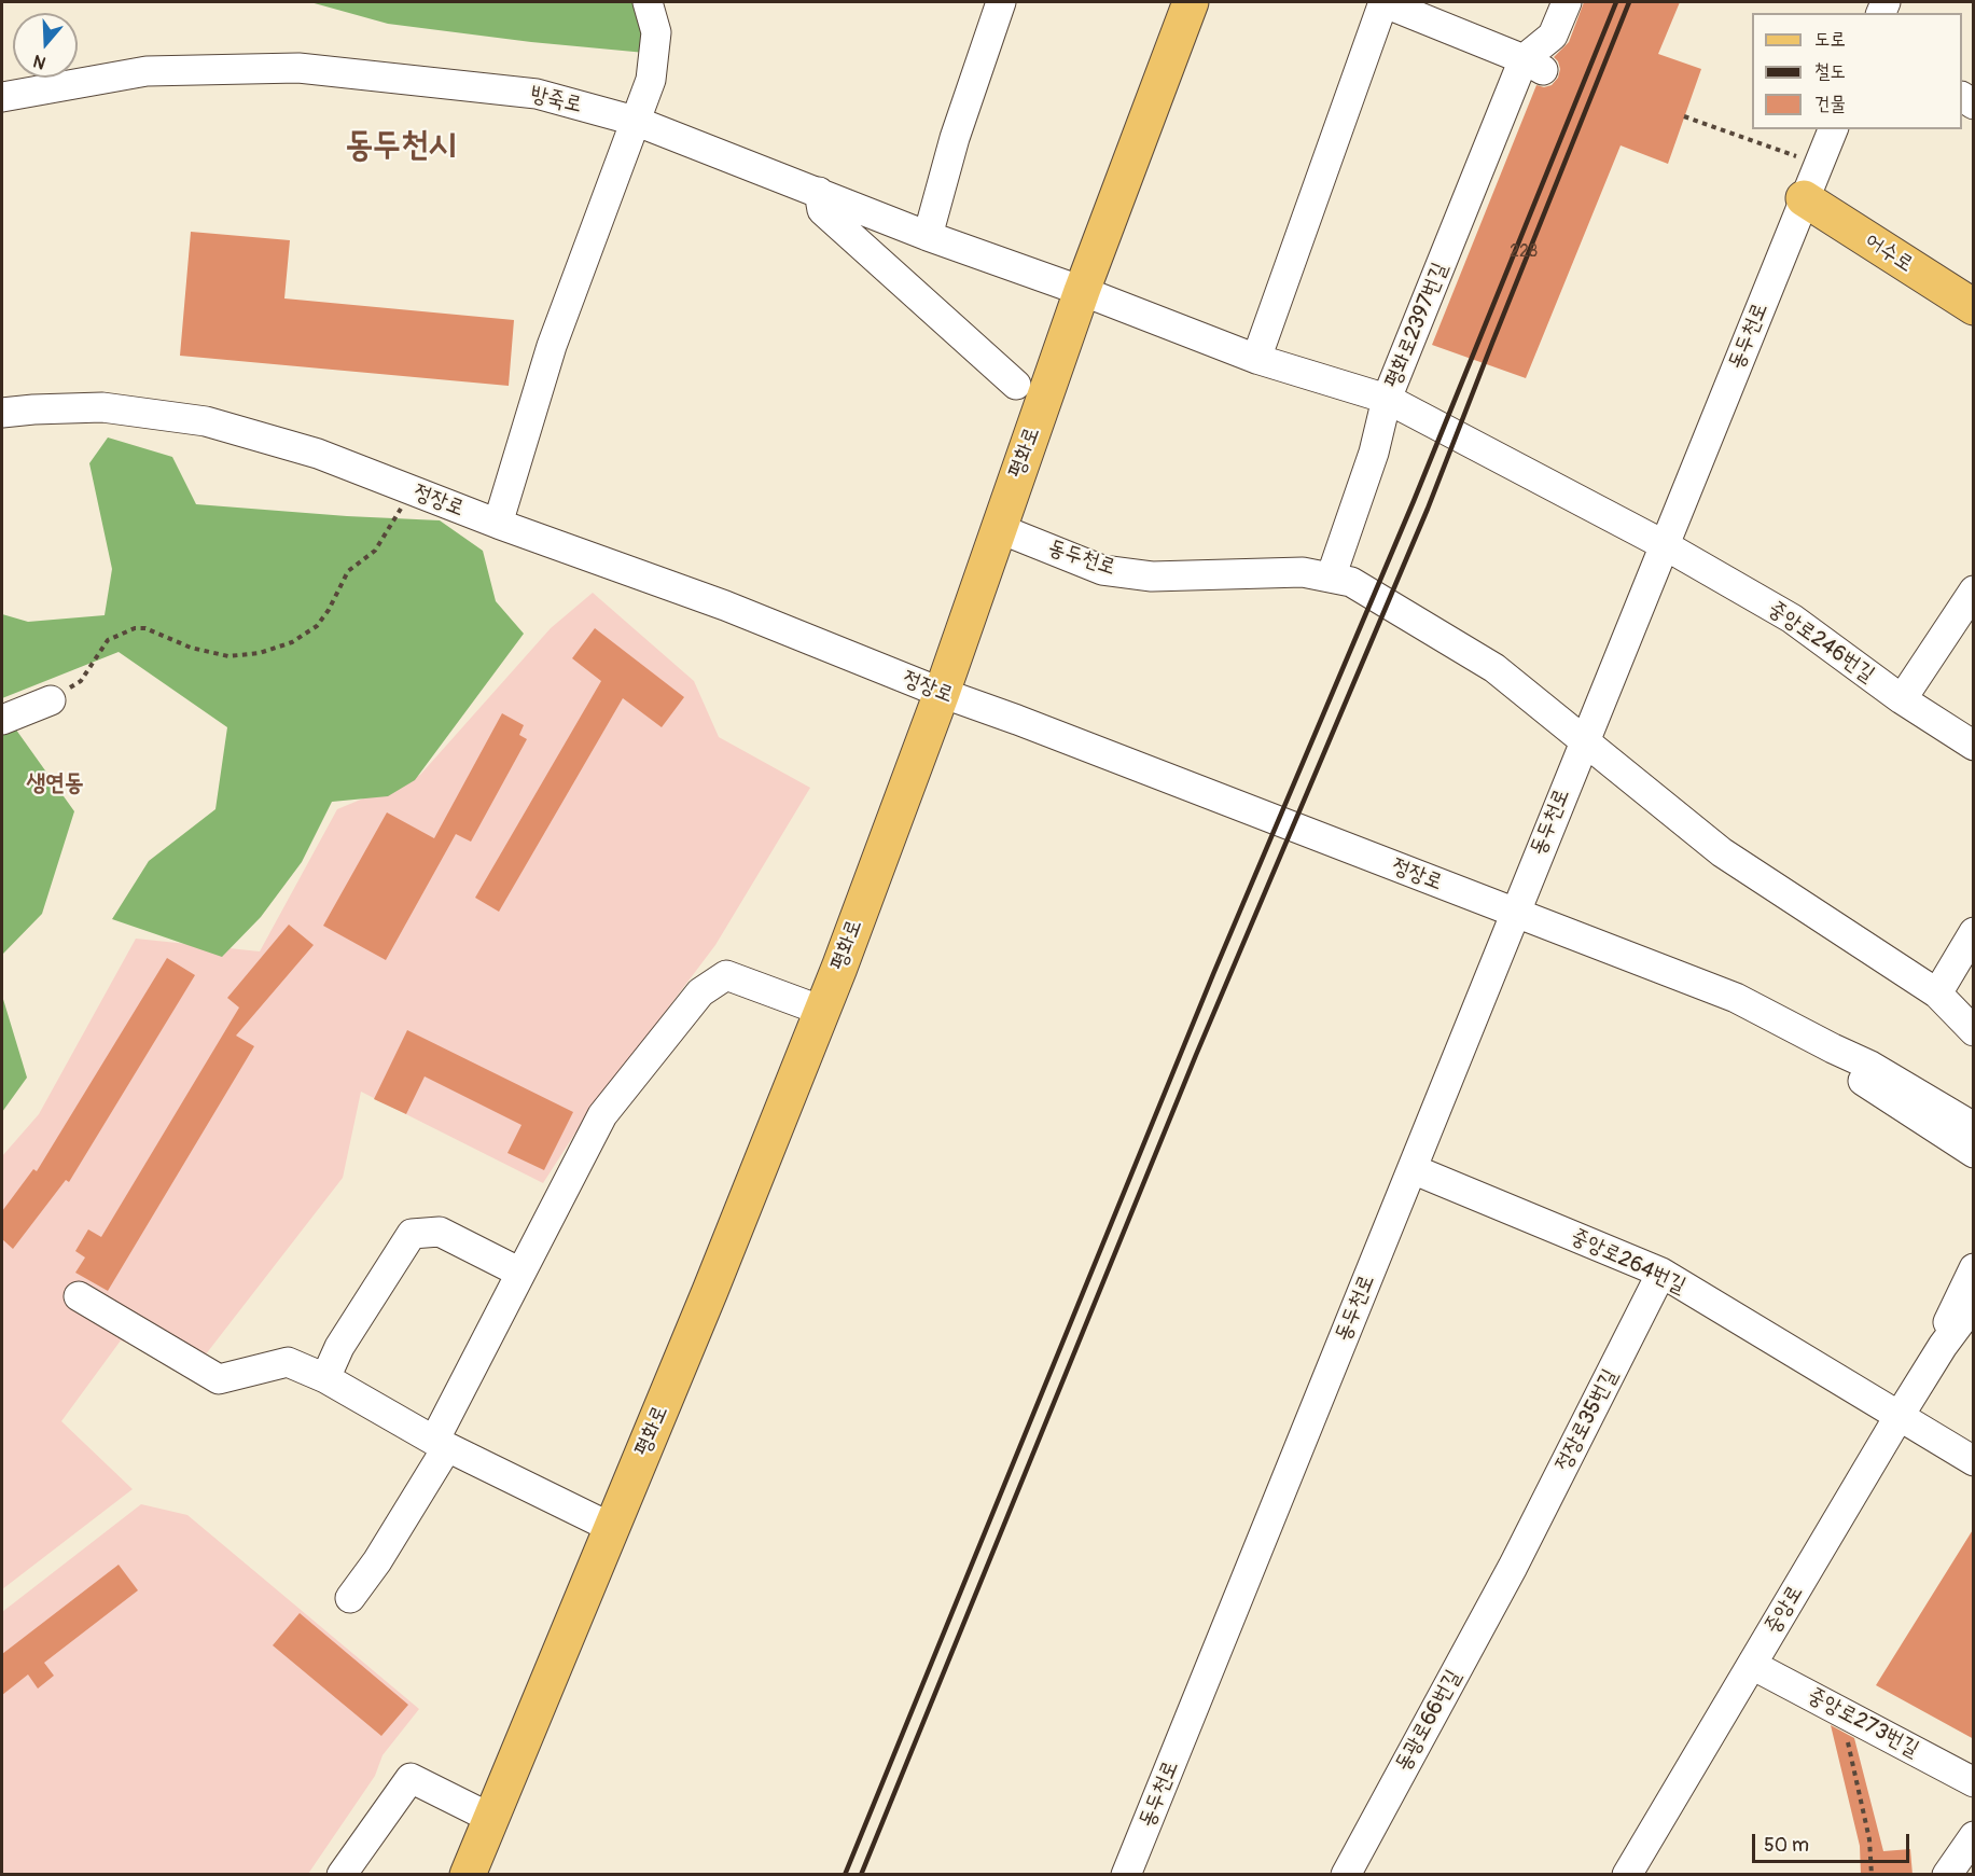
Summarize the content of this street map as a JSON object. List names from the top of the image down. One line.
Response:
{"streets":{"main road":["어수로","평화로"],"street":["방죽로","평화로2397번길","동두천로","정장로","중앙로246번길","중앙로264번길","정장로35번길","중앙로","동광로66번길","중앙로273번길"]},"crossings":[["방죽로","평화로2397번길"],["방죽로","평화로"],["어수로","동두천로"],["평화로2397번길","평화로"],["동두천로","평화로"],["동두천로","정장로"],["동두천로","중앙로246번길"],["동두천로","중앙로264번길"],["평화로","정장로"],["중앙로264번길","정장로35번길"],["중앙로264번길","중앙로"],["정장로35번길","동광로66번길"],["중앙로","중앙로273번길"]],"districts":["동두천시","생연동"],"house_numbers":["228"],"legend":["도로","철도","건물"],"scale_bar":"50 m","north":"bottom"}
